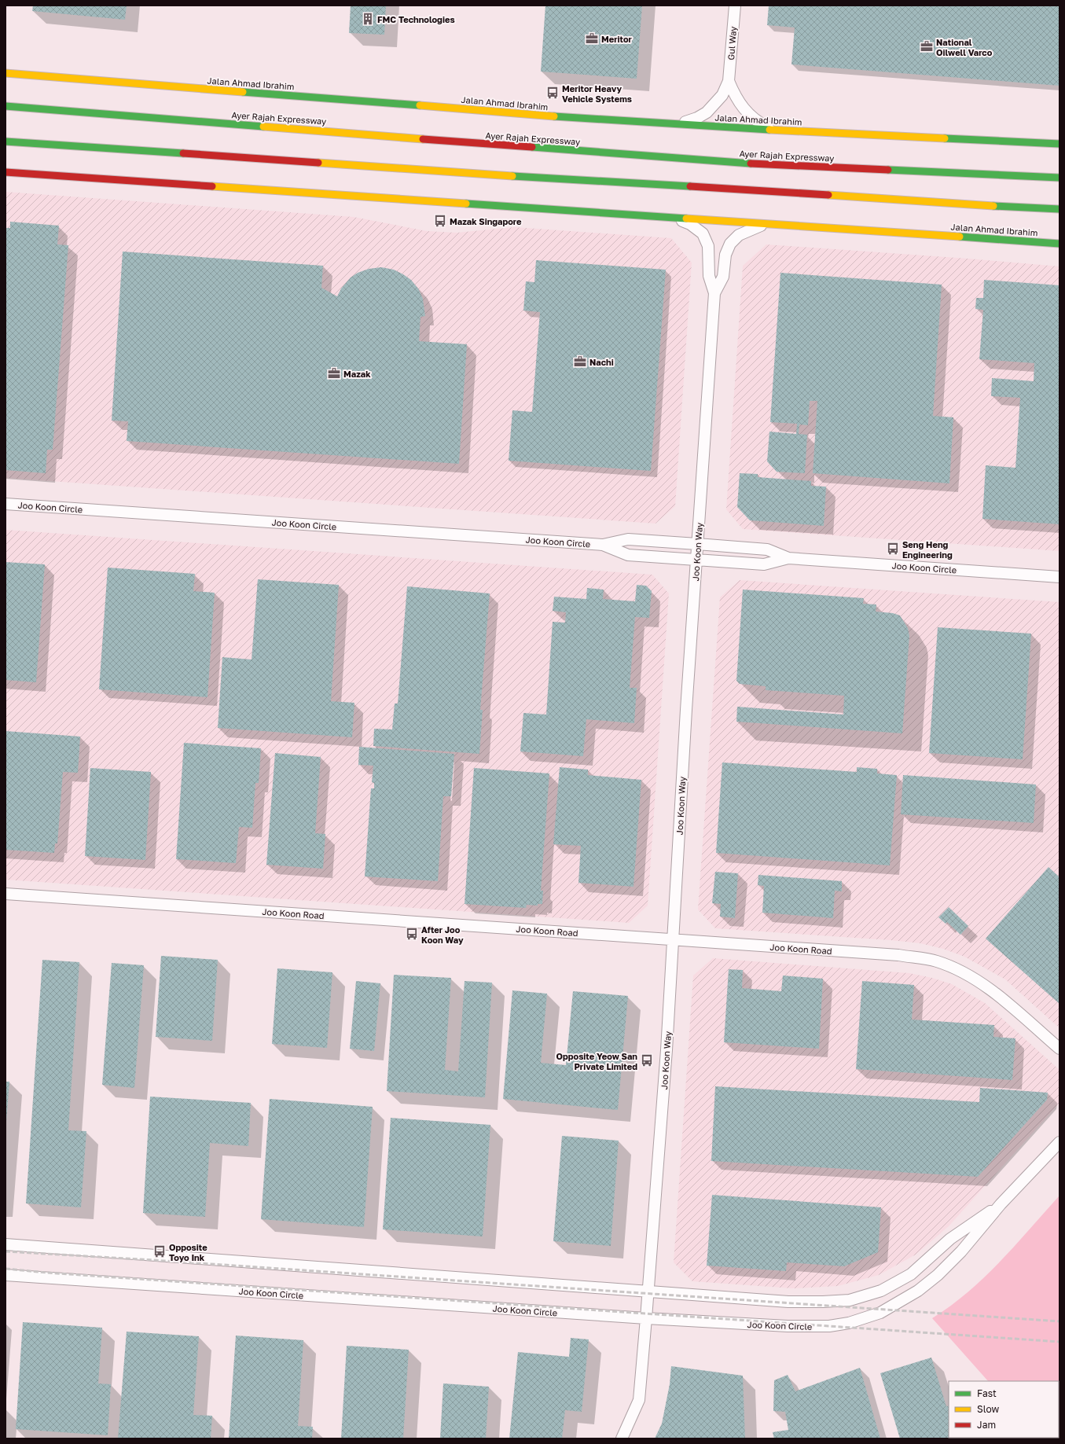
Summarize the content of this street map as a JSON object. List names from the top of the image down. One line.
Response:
{"streets":{"main road":["Jalan Ahmad Ibrahim","Ayer Rajah Expressway"],"street":["Gul Way","Joo Koon Circle","Joo Koon Way","Joo Koon Road"]},"crossings":[["Gul Way","Jalan Ahmad Ibrahim"],["Jalan Ahmad Ibrahim","Joo Koon Way"],["Joo Koon Circle","Joo Koon Way"],["Joo Koon Way","Joo Koon Road"]],"places":{"building":["FMC Technologies"],"office":["Meritor","National Oilwell Varco","Nachi","Mazak"],"bus stop":["Meritor Heavy Vehicle Systems","Mazak Singapore","Seng Heng Engineering","After Joo Koon Way","Opposite Yeow San Private Limited","Opposite Toyo Ink"]},"legend":["Fast","Slow","Jam"]}
